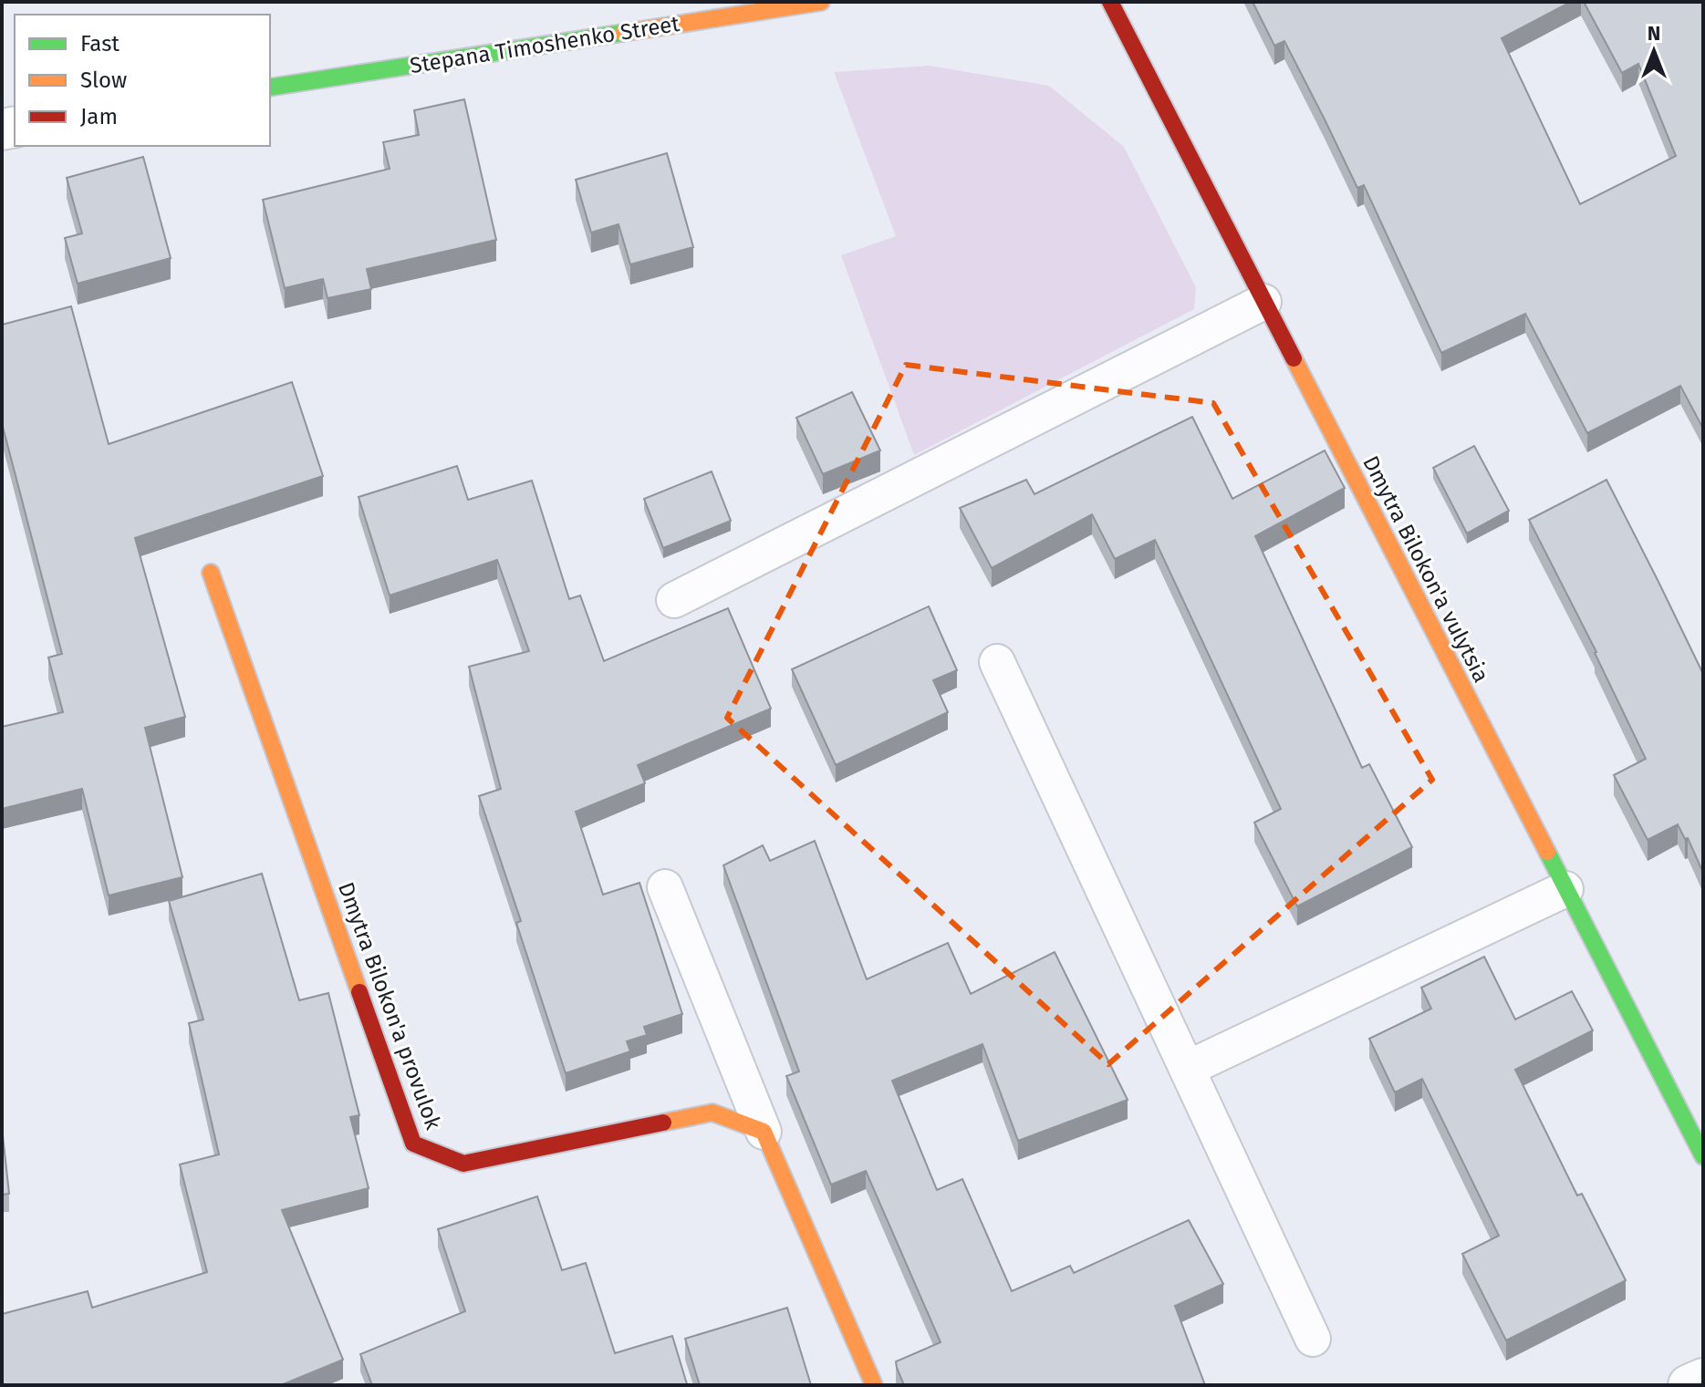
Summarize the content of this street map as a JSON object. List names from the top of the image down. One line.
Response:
{"streets":{"street":["Stepana Timoshenko Street","Dmytra Bilokon'a vulytsia","Dmytra Bilokon'a provulok"]},"legend":["Fast","Slow","Jam"],"north":"top"}
